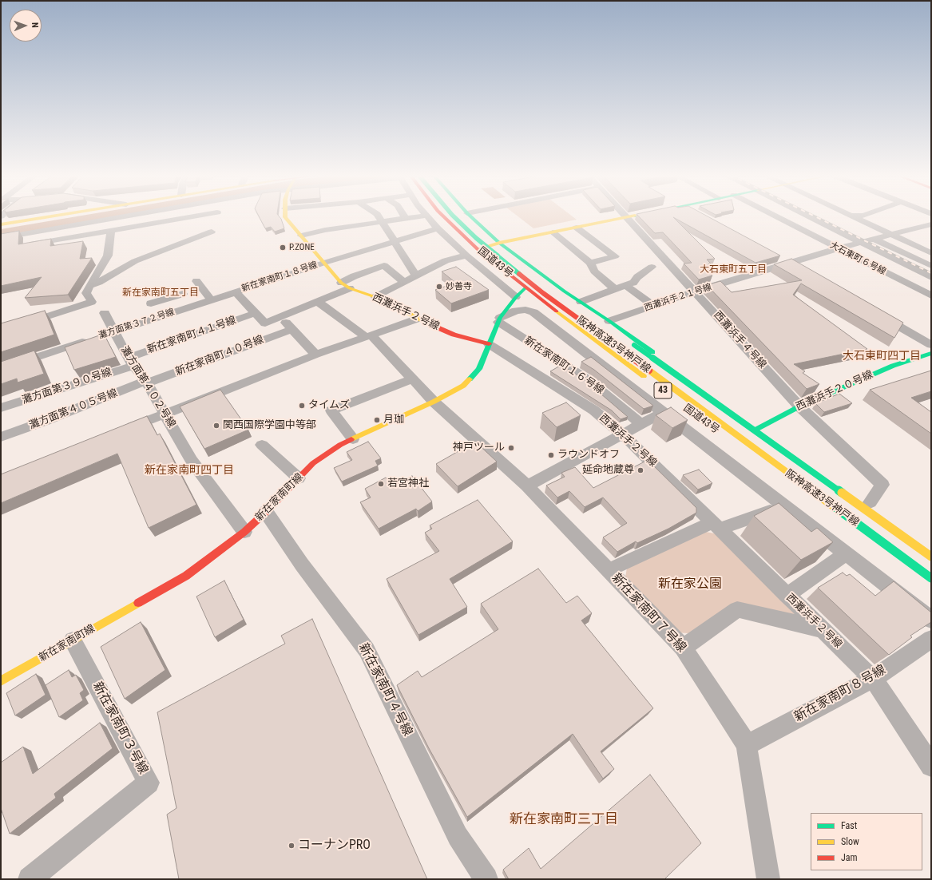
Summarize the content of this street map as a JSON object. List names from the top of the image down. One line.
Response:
{"streets":{"main road":["国道43号","西灘浜手２号線","阪神高速3号神戸線","43","西灘浜手２０号線","新在家南町線"],"street":["大石東町６号線","新在家南町１８号線","西灘浜手２１号線","灘方面第３７２号線","新在家南町４１号線","西灘浜手４号線","新在家南町４０号線","新在家南町１６号線","灘方面第３９０号線","灘方面第４０２号線","灘方面第４０５号線","新在家南町７号線","新在家南町４号線","新在家南町８号線","新在家南町３号線"]},"crossings":[["大石東町６号線","西灘浜手２１号線"],["国道43号","西灘浜手２１号線"],["国道43号","西灘浜手２０号線"],["国道43号","新在家南町線"],["新在家南町１８号線","西灘浜手２号線"],["新在家南町１８号線","灘方面第３７２号線"],["新在家南町１８号線","新在家南町４１号線"],["新在家南町１８号線","新在家南町７号線"],["西灘浜手２１号線","西灘浜手４号線"],["西灘浜手２号線","新在家南町線"],["西灘浜手２号線","新在家南町８号線"],["灘方面第３７２号線","灘方面第４０２号線"],["新在家南町４１号線","灘方面第３９０号線"],["新在家南町４１号線","灘方面第４０２号線"],["西灘浜手４号線","西灘浜手２０号線"],["新在家南町４０号線","灘方面第４０２号線"],["新在家南町４０号線","灘方面第４０５号線"],["新在家南町１６号線","新在家南町線"],["灘方面第３９０号線","灘方面第４０２号線"],["灘方面第４０２号線","灘方面第４０５号線"],["灘方面第４０２号線","新在家南町線"],["新在家南町線","新在家南町７号線"],["新在家南町線","新在家南町４号線"],["新在家南町線","新在家南町３号線"],["新在家南町７号線","新在家南町８号線"]],"districts":["大石東町五丁目","新在家南町五丁目","大石東町四丁目","新在家南町四丁目","新在家南町三丁目"],"parks":["新在家公園"],"places":["P.ZONE","妙善寺","タイムズ","月珈","関西国際学園中等部","神戸ツール","ラウンドオフ","延命地蔵尊","若宮神社","コーナンPRO"],"legend":["Fast","Slow","Jam"],"north":"right"}
